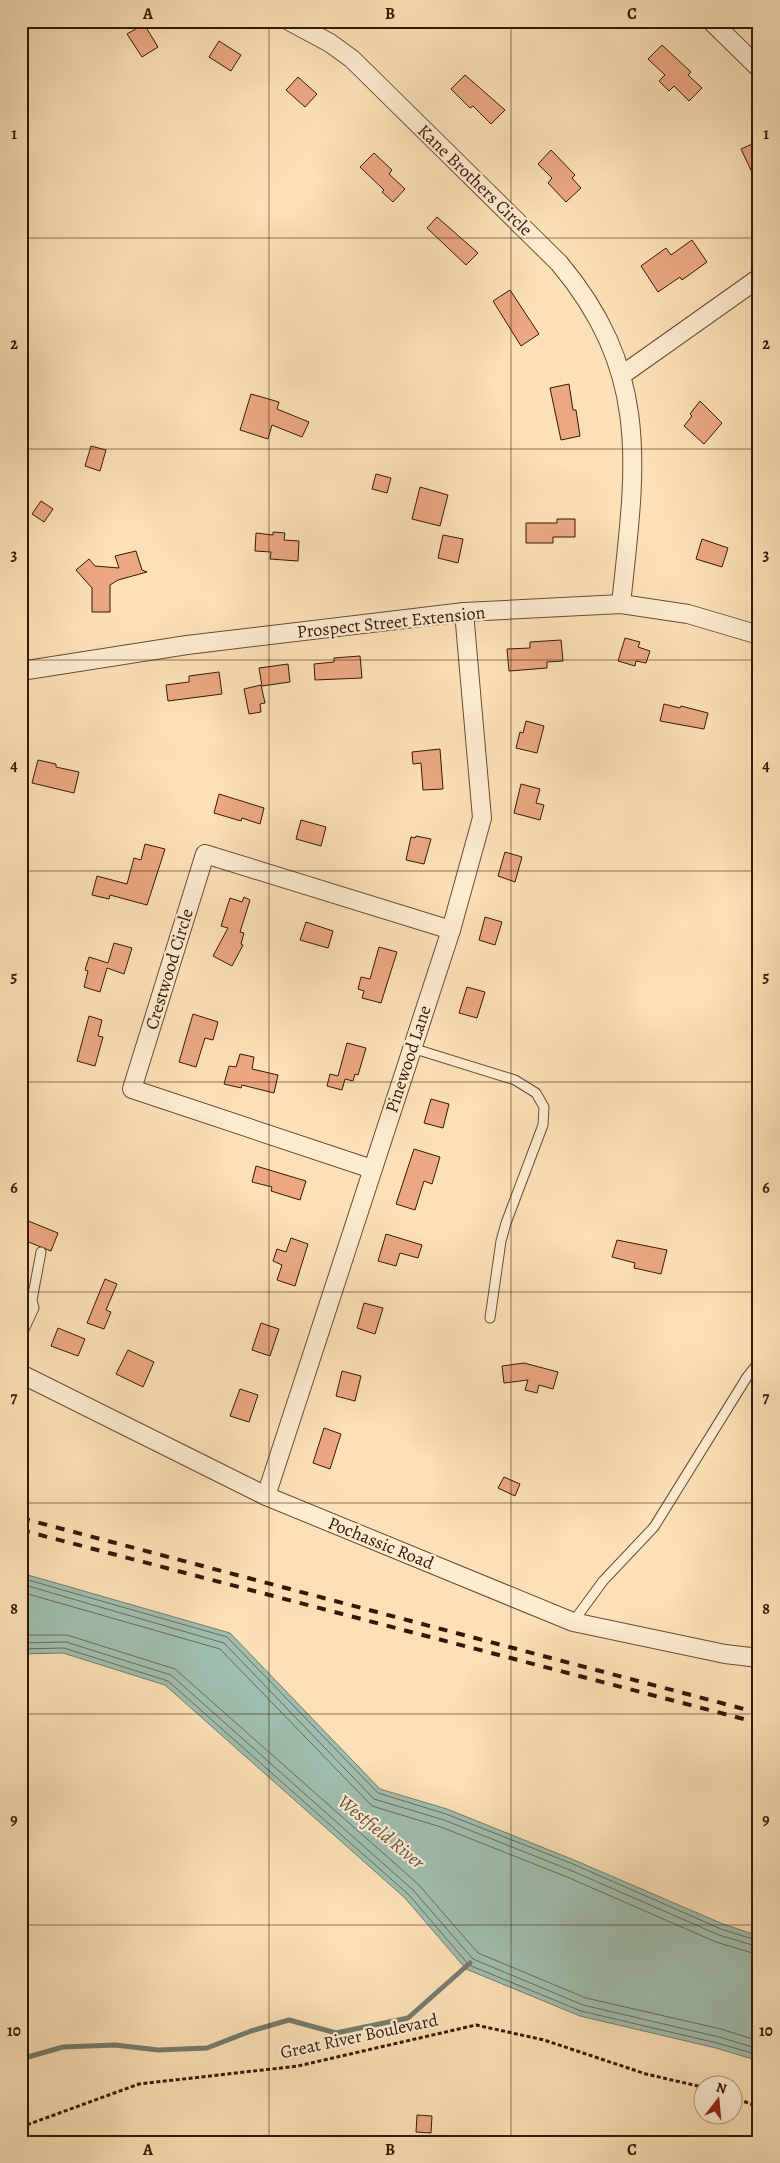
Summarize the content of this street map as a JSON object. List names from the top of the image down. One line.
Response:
{"streets":{"street":["Kane Brothers Circle","Prospect Street Extension","Crestwood Circle","Pinewood Lane","Pochassic Road"],"path":["Great River Boulevard"]},"crossings":[["Kane Brothers Circle","Prospect Street Extension"],["Prospect Street Extension","Pinewood Lane"],["Crestwood Circle","Pinewood Lane"],["Pinewood Lane","Pochassic Road"]],"water":["Westfield River"],"north":"top","grid":{"columns":["A","B","C"],"rows":["1","2","3","4","5","6","7","8","9","10"]}}
